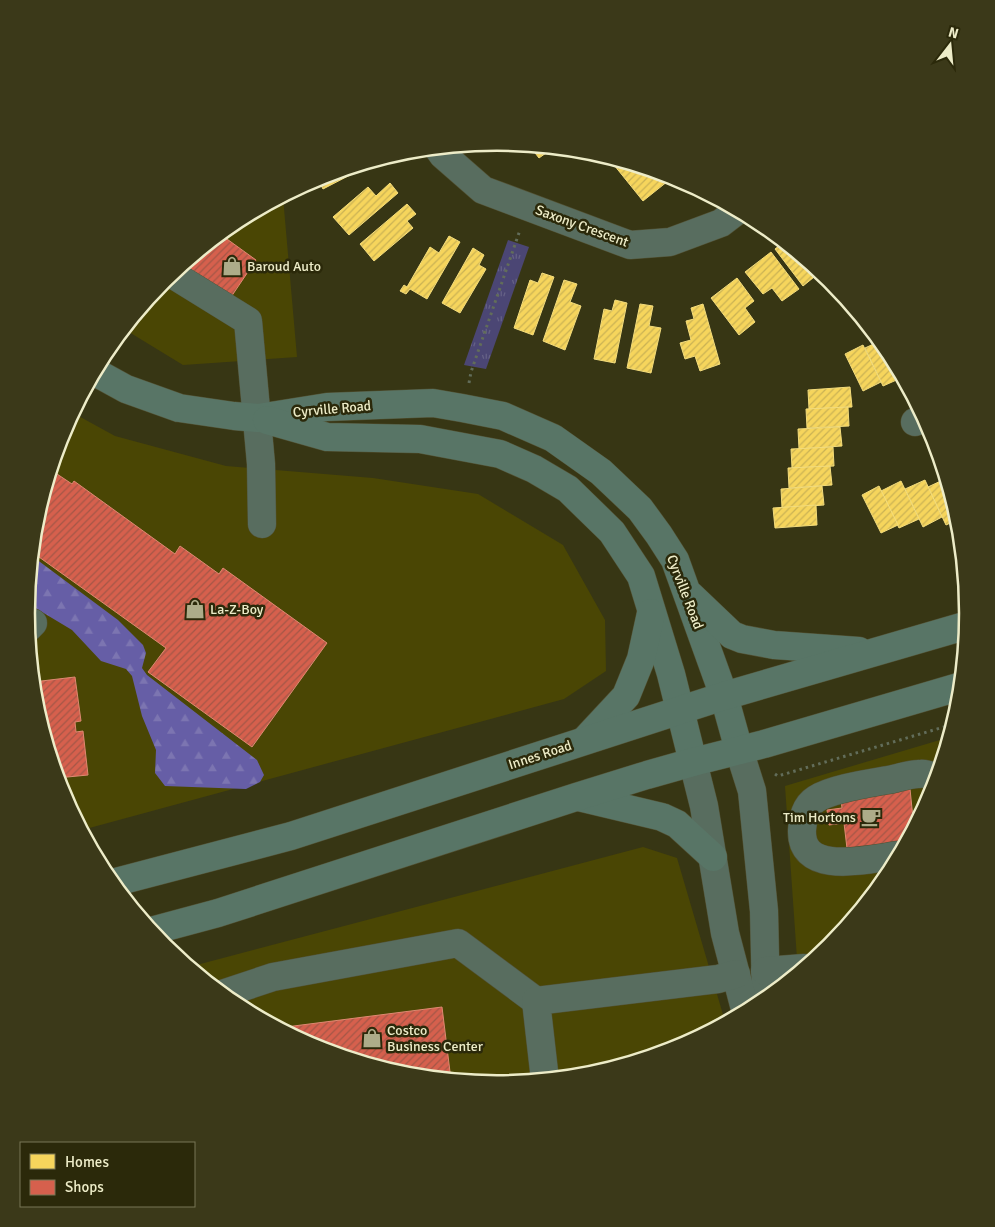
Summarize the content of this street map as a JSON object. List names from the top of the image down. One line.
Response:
{"streets":{"main road":["Cyrville Road","Innes Road"],"street":["Saxony Crescent"]},"crossings":[["Cyrville Road","Innes Road"]],"places":{"shop":["Baroud Auto","La-Z-Boy","Costco Business Center"],"cafe":["Tim Hortons"]},"legend":["Homes","Shops"],"north":"top"}
